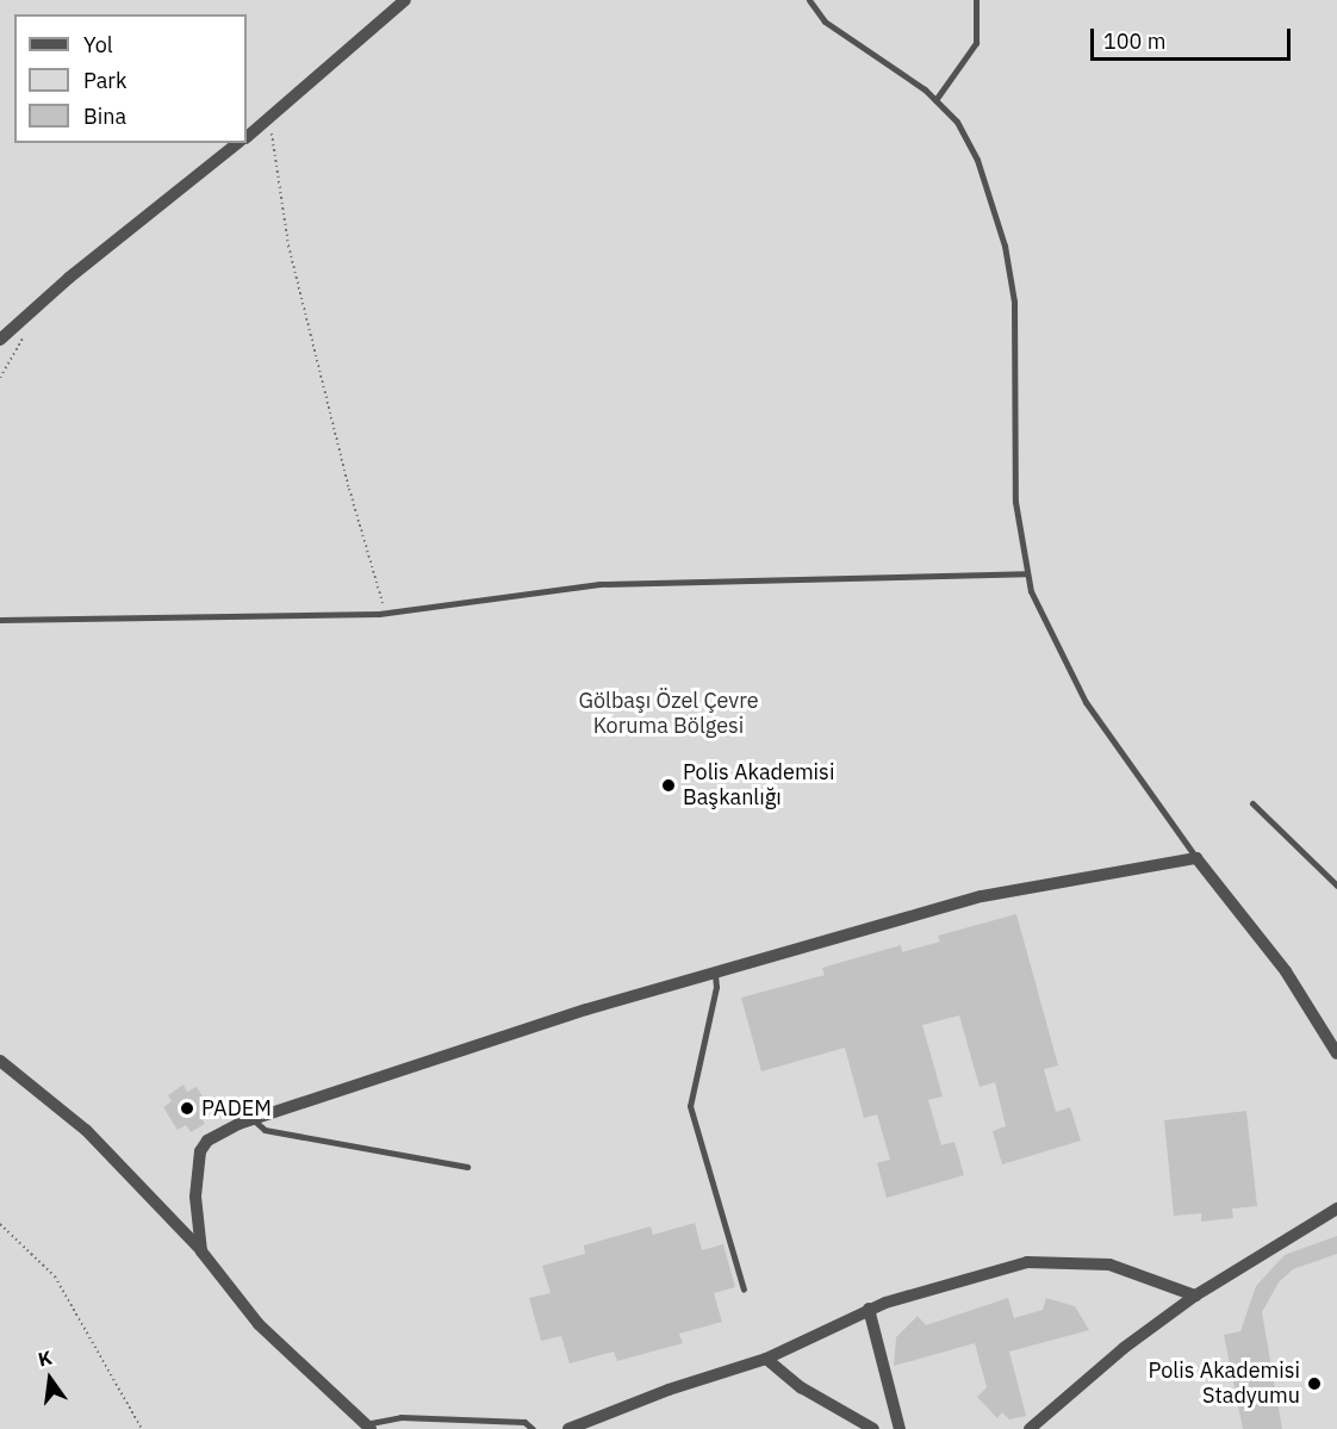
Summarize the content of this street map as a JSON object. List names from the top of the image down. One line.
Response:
{"parks":["Gölbaşı Özel Çevre Koruma Bölgesi"],"places":["Polis Akademisi Başkanlığı","PADEM","Polis Akademisi Stadyumu"],"legend":["Yol","Park","Bina"],"scale_bar":"100 m","north":"top"}
